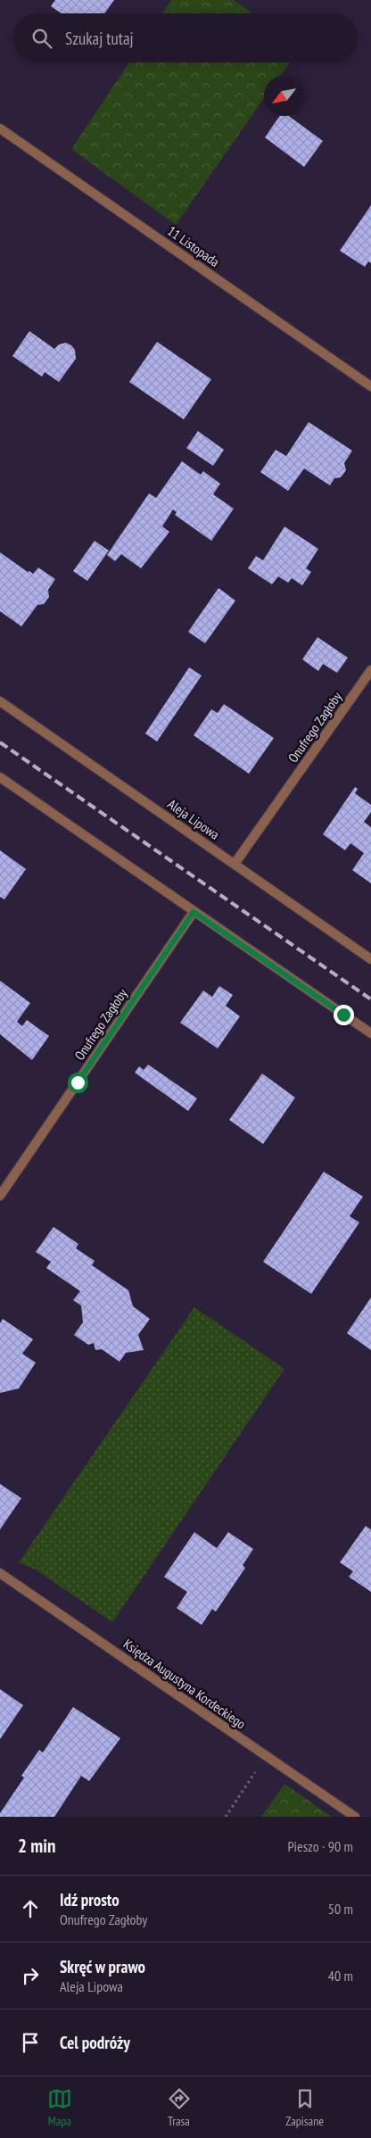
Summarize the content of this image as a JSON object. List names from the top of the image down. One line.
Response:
{"streets":{"street":["11 Listopada","Onufrego Zagłoby","Aleja Lipowa","Księdza Augustyna Kordeckiego"]},"crossings":[["Onufrego Zagłoby","Aleja Lipowa"]],"north":"bottom left","page":{"search":"Szukaj tutaj","heading":["2 min","Pieszo · 90 m"],"list":[["Idź prosto","Onufrego Zagłoby","50 m"],["Skręć w prawo","Aleja Lipowa","40 m"],"Cel podróży"],"nav":["Mapa","Trasa","Zapisane"]}}
